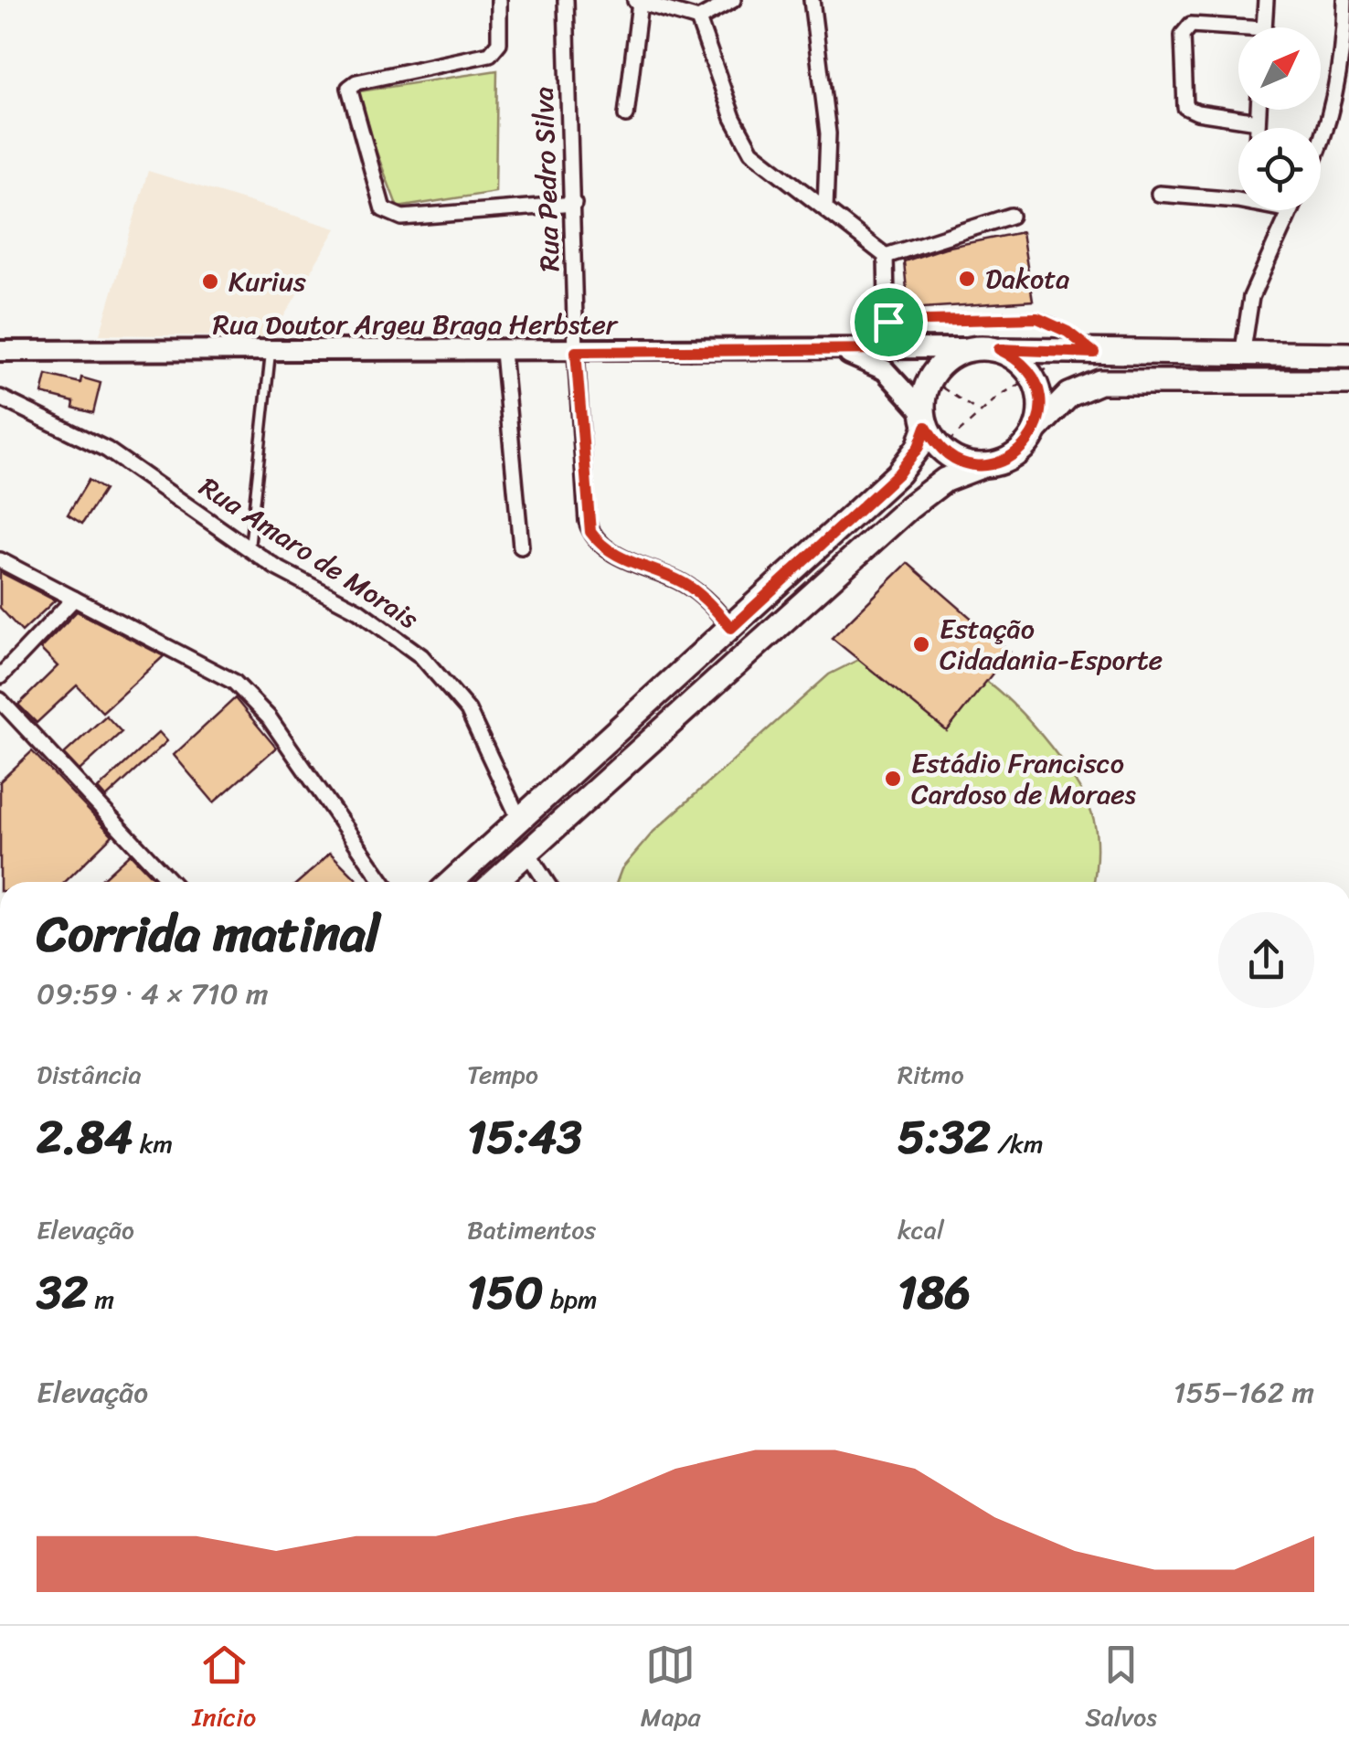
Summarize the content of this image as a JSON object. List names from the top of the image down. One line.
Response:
{"streets":{"street":["Rua Pedro Silva","Rua Doutor Argeu Braga Herbster","Rua Amaro de Morais"]},"crossings":[["Rua Pedro Silva","Rua Doutor Argeu Braga Herbster"]],"places":["Dakota","Kurius","Estação Cidadania-Esporte","Estádio Francisco Cardoso de Moraes"],"north":"top right","page":{"heading":["Corrida matinal","09:59 · 4 × 710 m"],"stats":[["Distância","2.84 km"],["Tempo","15:43"],["Ritmo","5:32 /km"],["Elevação","32 m"],["Batimentos","150 bpm"],["kcal","186"]],"chart":["Elevação","155–162 m"],"tabs":["Início","Mapa","Salvos"]}}
